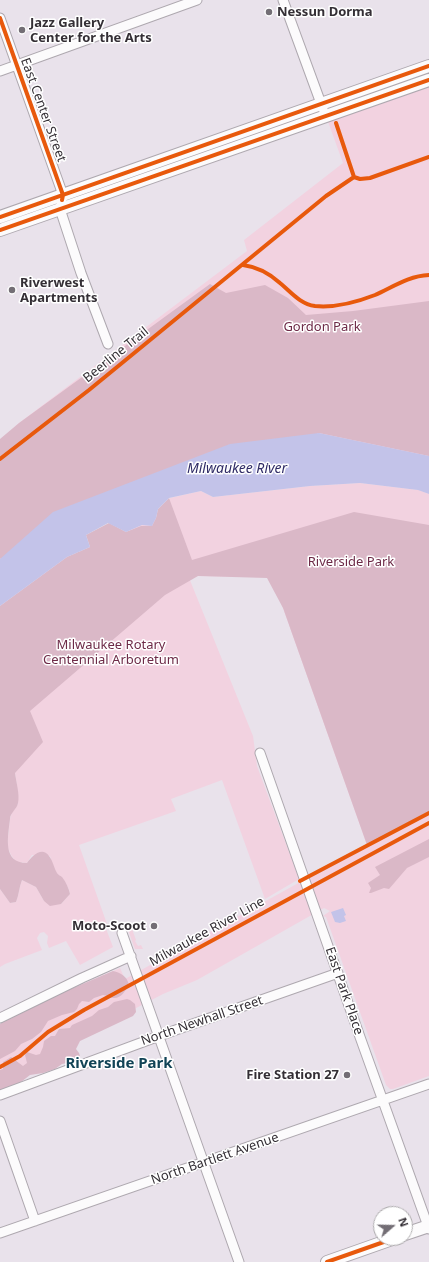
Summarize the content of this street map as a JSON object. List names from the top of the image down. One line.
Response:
{"streets":{"street":["East Center Street","East Park Place","North Newhall Street","North Bartlett Avenue"],"cycle path":["Beerline Trail","Milwaukee River Line"]},"crossings":[["East Park Place","North Newhall Street"],["East Park Place","North Bartlett Avenue"]],"districts":["Riverside Park"],"water":["Milwaukee River"],"parks":["Gordon Park","Riverside Park","Milwaukee Rotary Centennial Arboretum"],"places":["Nessun Dorma","Jazz Gallery Center for the Arts","Riverwest Apartments","Moto-Scoot","Fire Station 27"],"north":"right"}
